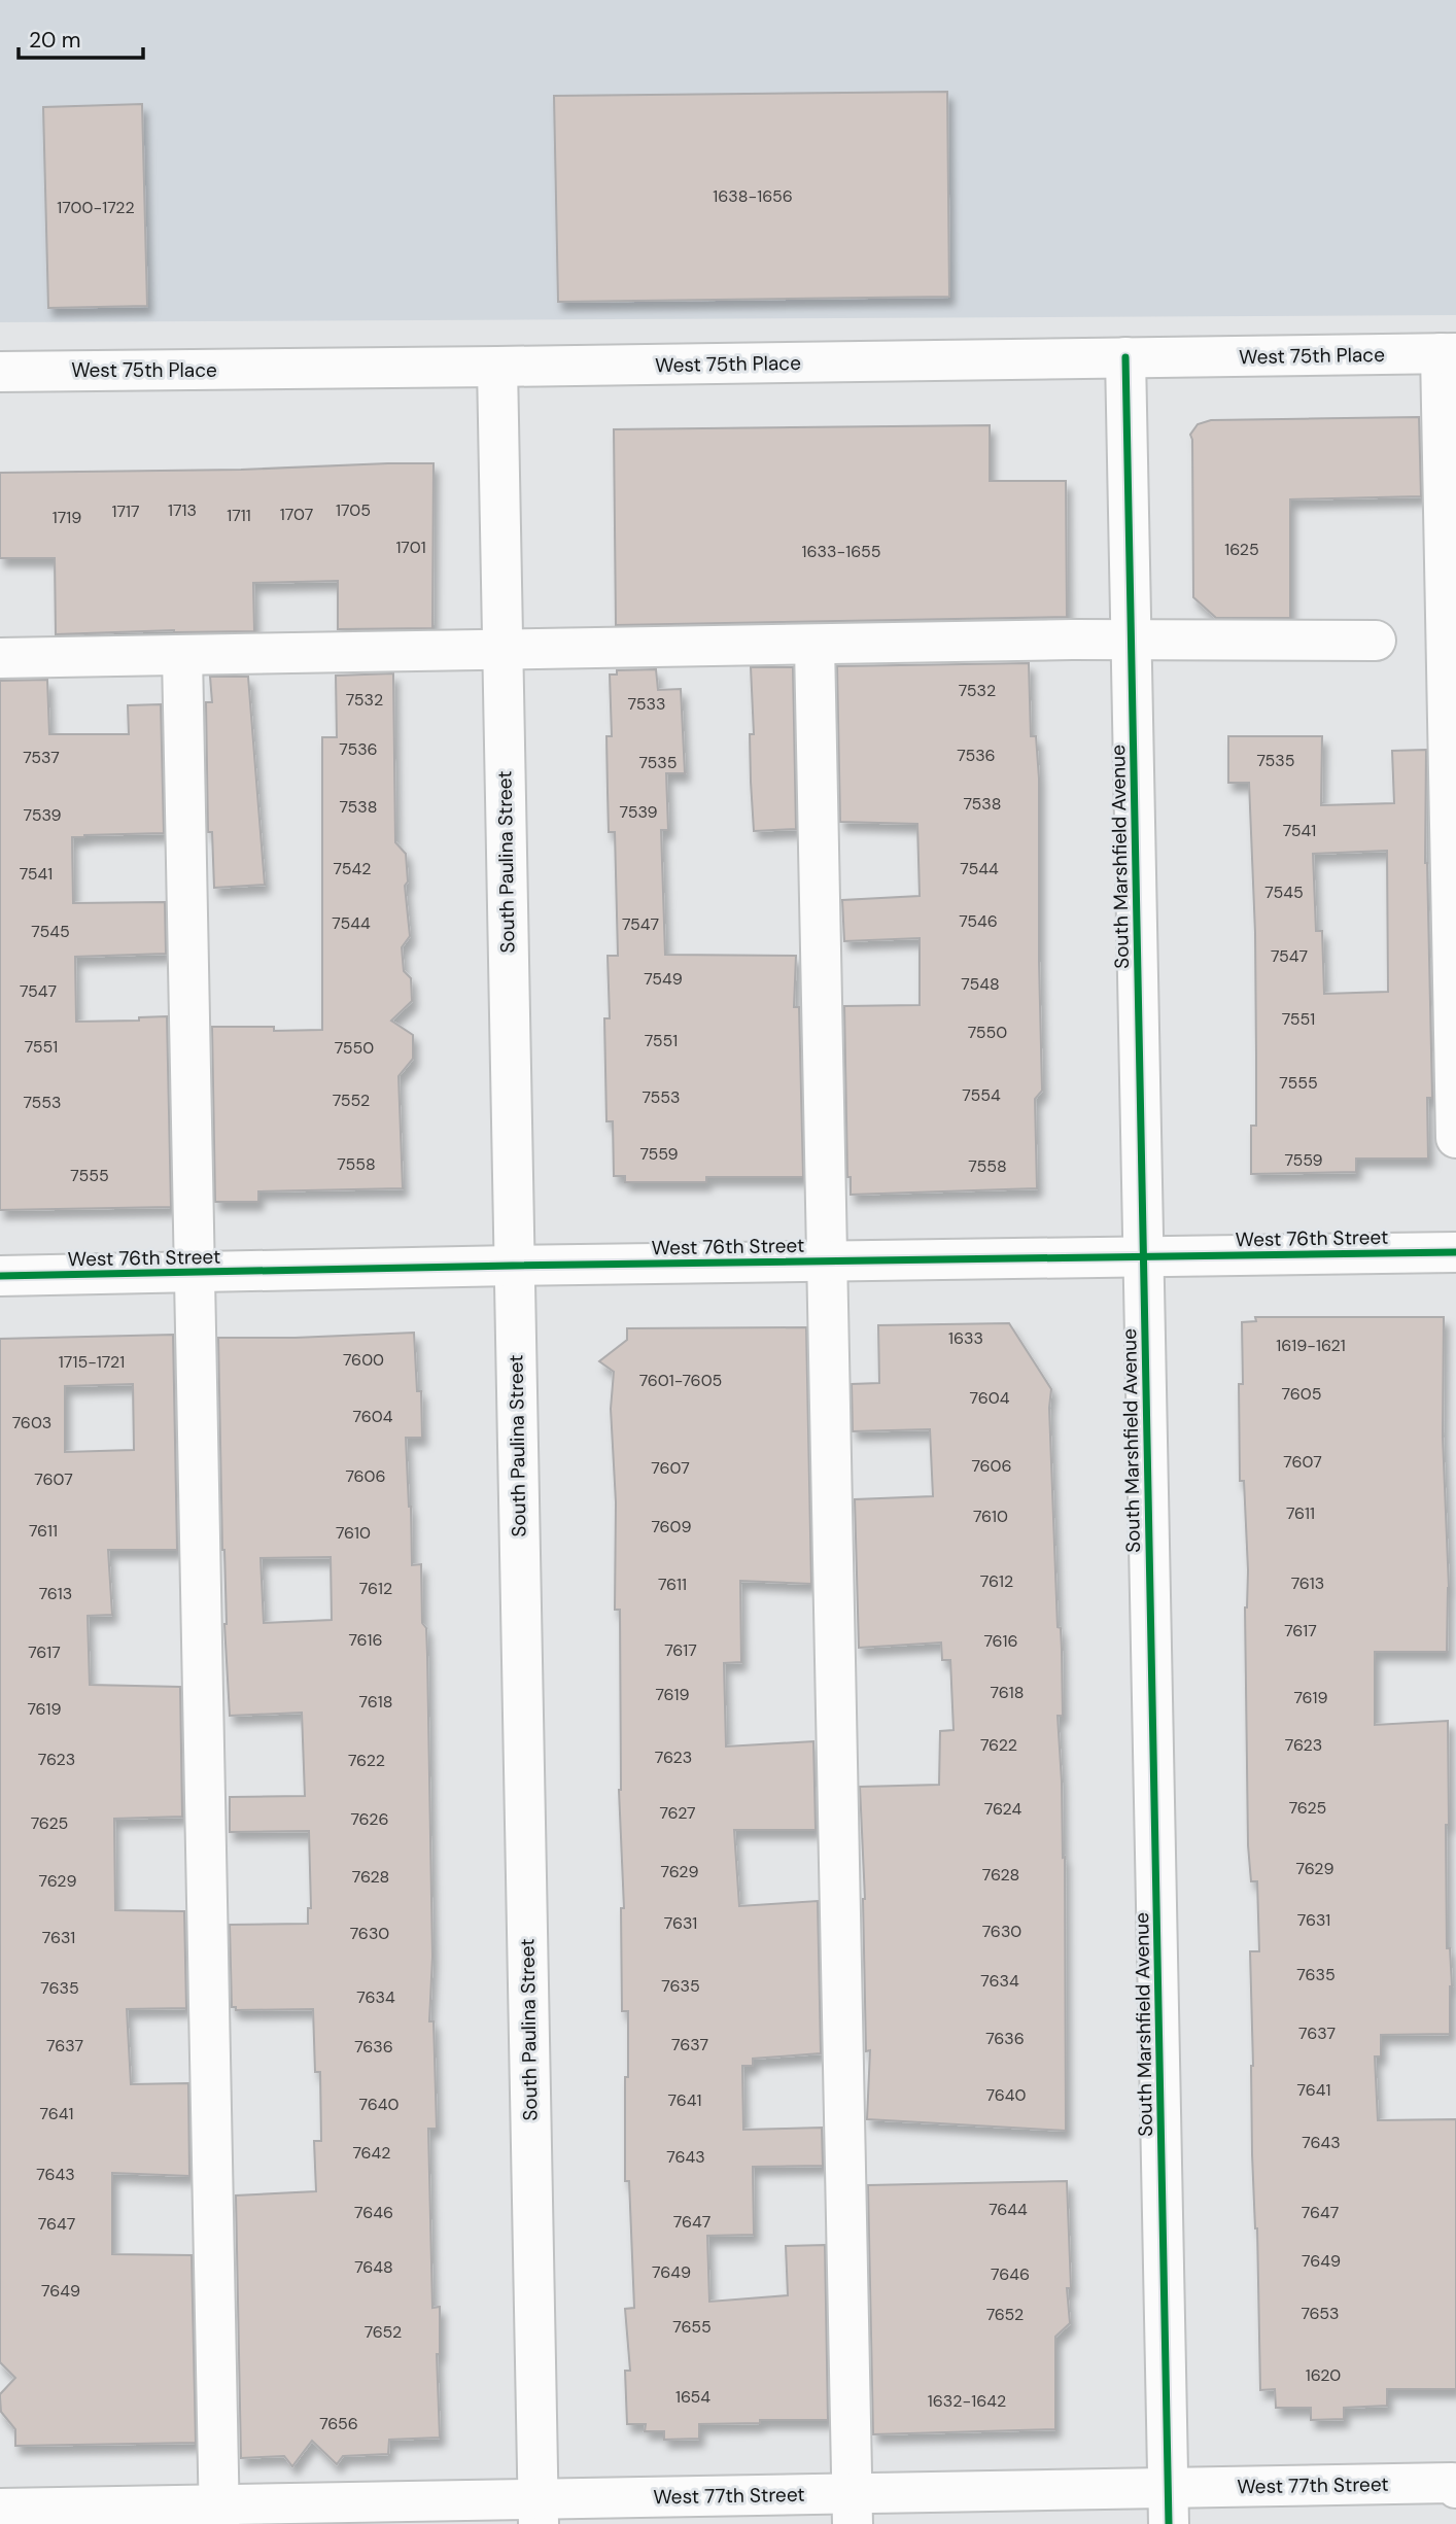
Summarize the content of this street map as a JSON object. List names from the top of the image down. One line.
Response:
{"streets":{"street":["West 75th Place","South Marshfield Avenue","South Paulina Street","West 76th Street","West 77th Street"]},"crossings":[["West 75th Place","South Marshfield Avenue"],["West 75th Place","South Paulina Street"],["South Marshfield Avenue","West 76th Street"],["South Marshfield Avenue","West 77th Street"],["South Paulina Street","West 76th Street"],["South Paulina Street","West 77th Street"]],"house_numbers":["1638-1656","1700-1722","1713","1705","1717","1707","1711","1719","1701","1625","1633-1655","7532","7532","7533","7536","7536","7537","7535","7535","7538","7538","7539","7539","7541","7542","7544","7541","7545","7546","7544","7547","7545","7547","7549","7548","7547","7551","7550","7551","7551","7550","7555","7554","7553","7552","7553","7559","7559","7558","7558","7555","1633","1619-1621","7600","1715-1721","7601-7605","7605","7604","7604","7603","7607","7606","7607","7606","7607","7611","7610","7609","7611","7610","7612","7613","7611","7612","7613","7617","7616","7616","7617","7617","7618","7619","7619","7618","7619","7622","7623","7623","7623","7622","7625","7624","7627","7626","7625","7629","7629","7628","7628","7629","7631","7631","7630","7630","7631","7635","7634","7635","7635","7634","7637","7636","7637","7637","7636","7641","7640","7641","7640","7641","7643","7642","7643","7643","7644","7646","7647","7647","7647","7649","7648","7649","7646","7649","7653","7652","7655","7652","1620","1654","1632-1642","7656"],"scale_bar":"20 m"}
